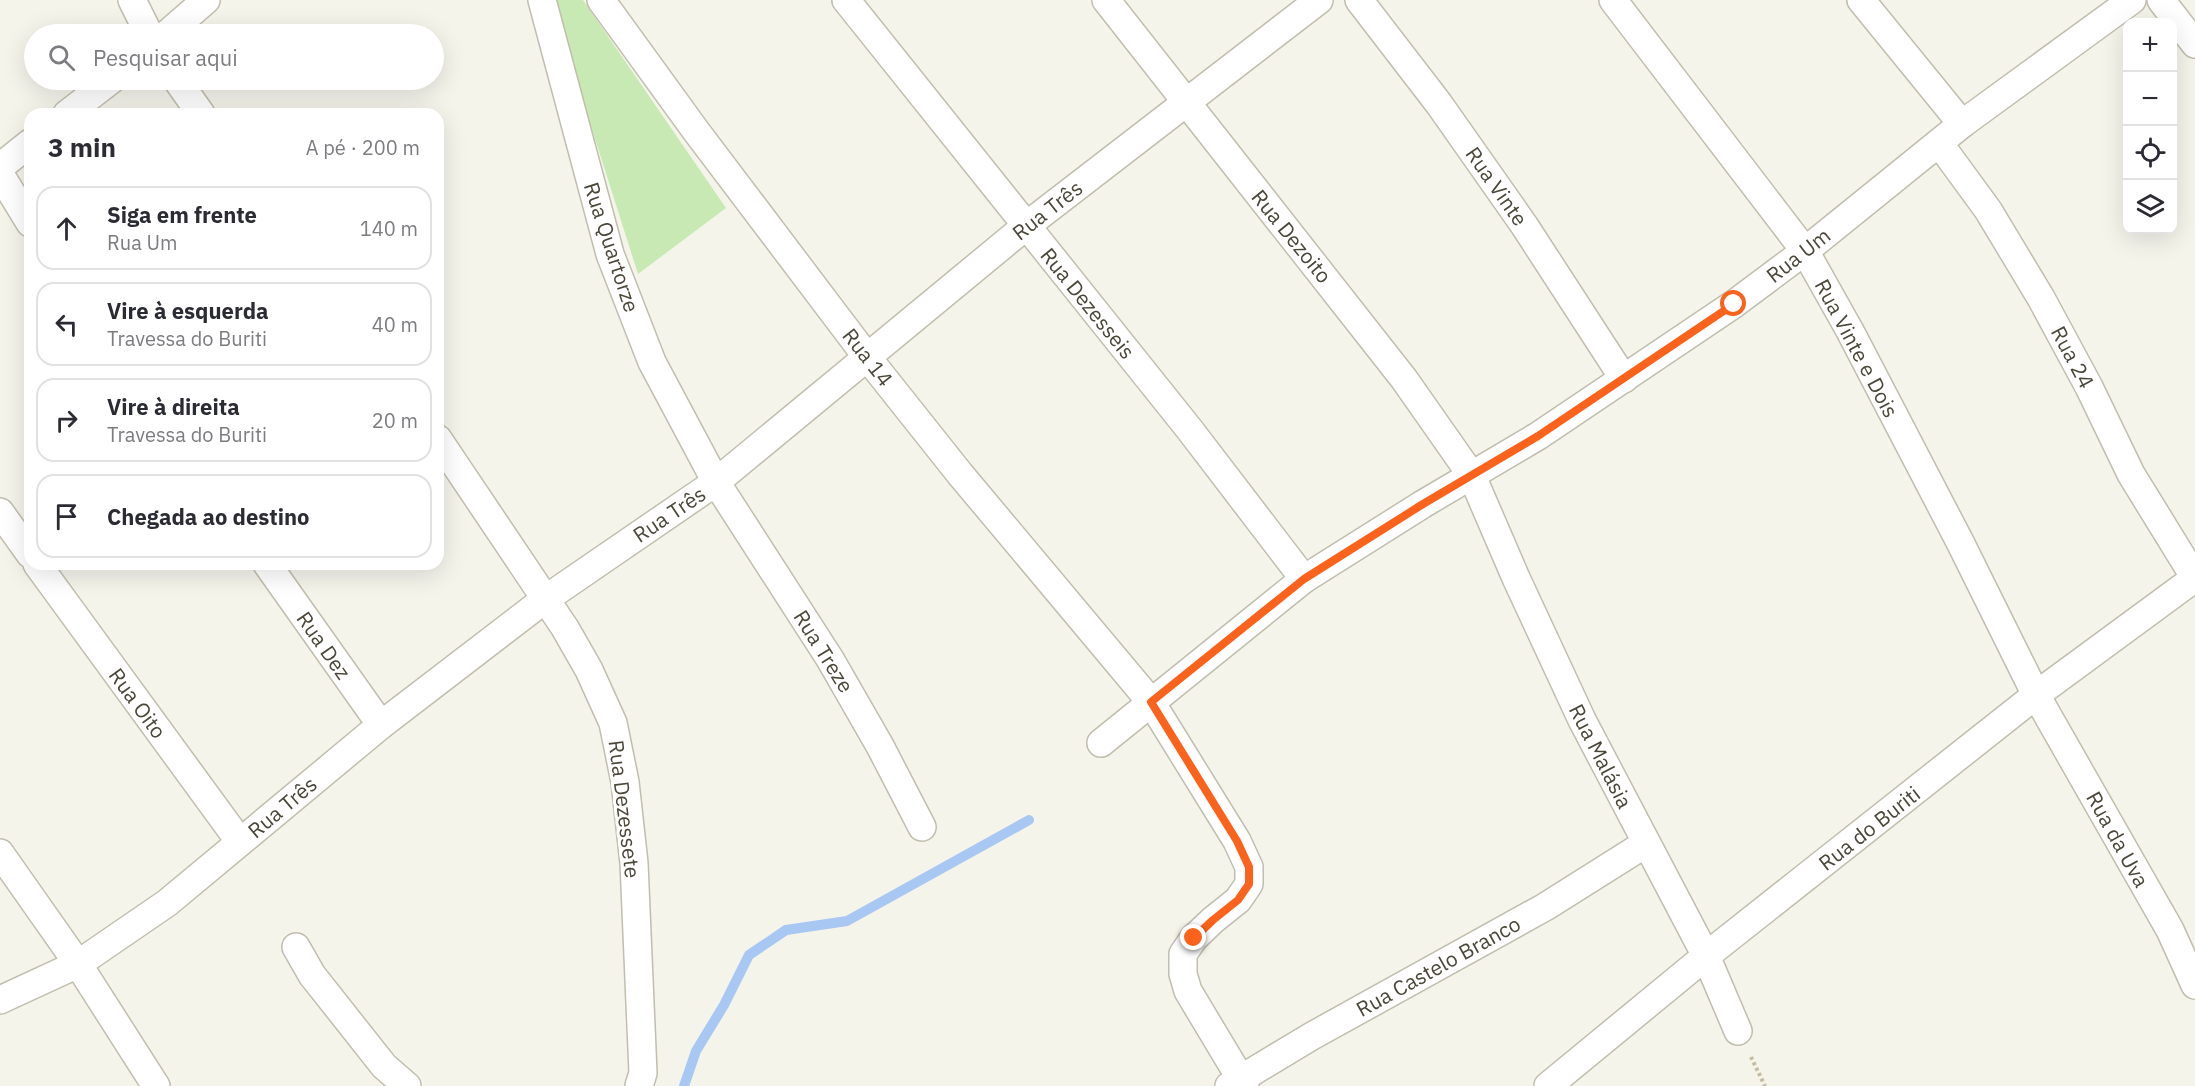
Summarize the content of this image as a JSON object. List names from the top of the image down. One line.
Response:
{"streets":{"street":["Rua Vinte","Rua Três","Rua Dezoito","Rua Quartorze","Rua Um","Rua Dezesseis","Rua Vinte e Dois","Rua 14","Rua 24","Rua Dez","Rua Treze","Rua Oito","Rua Malásia","Rua Dezessete","Rua do Buriti","Rua da Uva","Rua Castelo Branco"]},"crossings":[["Rua Vinte","Rua Um"],["Rua Três","Rua Dezoito"],["Rua Três","Rua Quartorze"],["Rua Três","Rua Dezesseis"],["Rua Três","Rua 14"],["Rua Três","Rua Dez"],["Rua Três","Rua Treze"],["Rua Três","Rua Oito"],["Rua Três","Rua Dezessete"],["Rua Dezoito","Rua Um"],["Rua Dezoito","Rua Malásia"],["Rua Quartorze","Rua Treze"],["Rua Um","Rua Dezesseis"],["Rua Um","Rua Vinte e Dois"],["Rua Um","Rua 14"],["Rua Um","Rua 24"],["Rua Um","Rua Malásia"],["Rua Vinte e Dois","Rua do Buriti"],["Rua Vinte e Dois","Rua da Uva"],["Rua 14","Rua Castelo Branco"],["Rua 24","Rua do Buriti"],["Rua Malásia","Rua do Buriti"],["Rua Malásia","Rua Castelo Branco"],["Rua do Buriti","Rua da Uva"]],"page":{"map_buttons":["+","−"],"search":"Pesquisar aqui","heading":["3 min","A pé · 200 m"],"list":[["Siga em frente","Rua Um","140 m"],["Vire à esquerda","Travessa do Buriti","40 m"],["Vire à direita","Travessa do Buriti","20 m"],"Chegada ao destino"]}}
